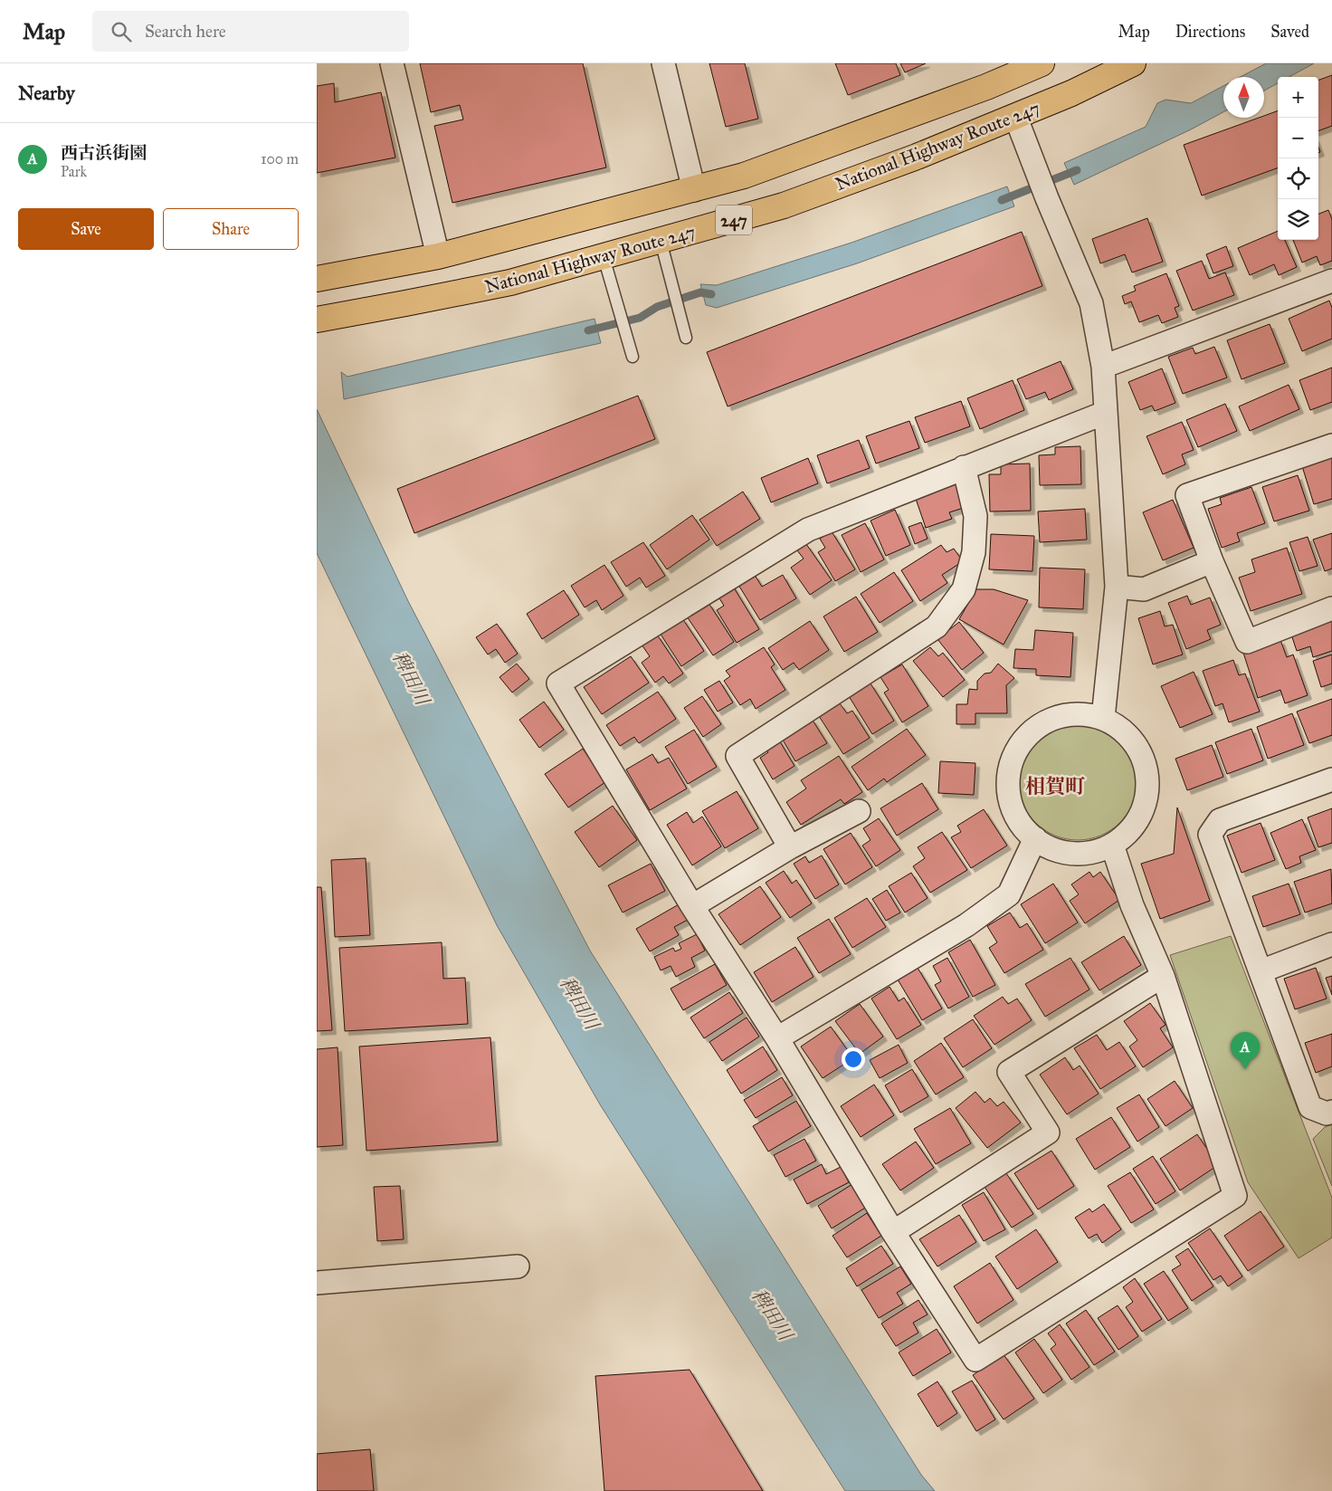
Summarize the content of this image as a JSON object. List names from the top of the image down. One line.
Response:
{"streets":{"highway":["National Highway Route 247","247"]},"districts":["相賀町"],"water":["稗田川"],"north":"top","page":{"header":"Map","search":"Search here","nav":["Map","Directions","Saved"],"heading":"Nearby","map_buttons":["+","−"],"list":[{"mark":"A","name":"西古浜街園","note":"Park","value":"100 m"}],"buttons":["Save","Share"],"pins":"A"}}
